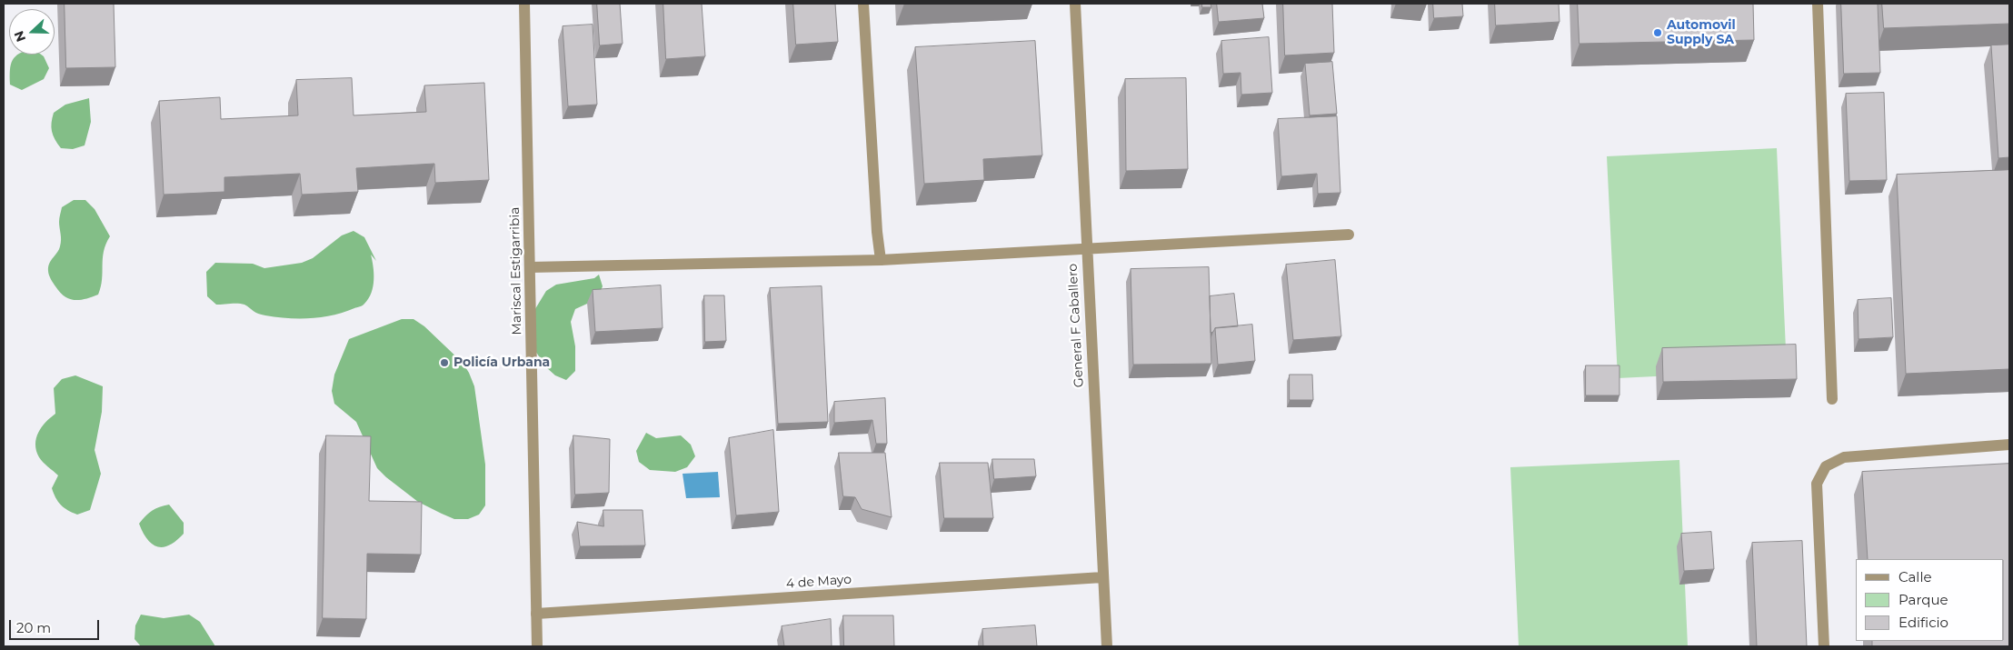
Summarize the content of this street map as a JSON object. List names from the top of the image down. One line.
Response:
{"streets":{"street":["Mariscal Estigarribia","General F Caballero","4 de Mayo"]},"crossings":[["Mariscal Estigarribia","4 de Mayo"],["General F Caballero","4 de Mayo"]],"places":["Automovil Supply SA","Policía Urbana"],"legend":["Calle","Parque","Edificio"],"scale_bar":"20 m","north":"left"}
